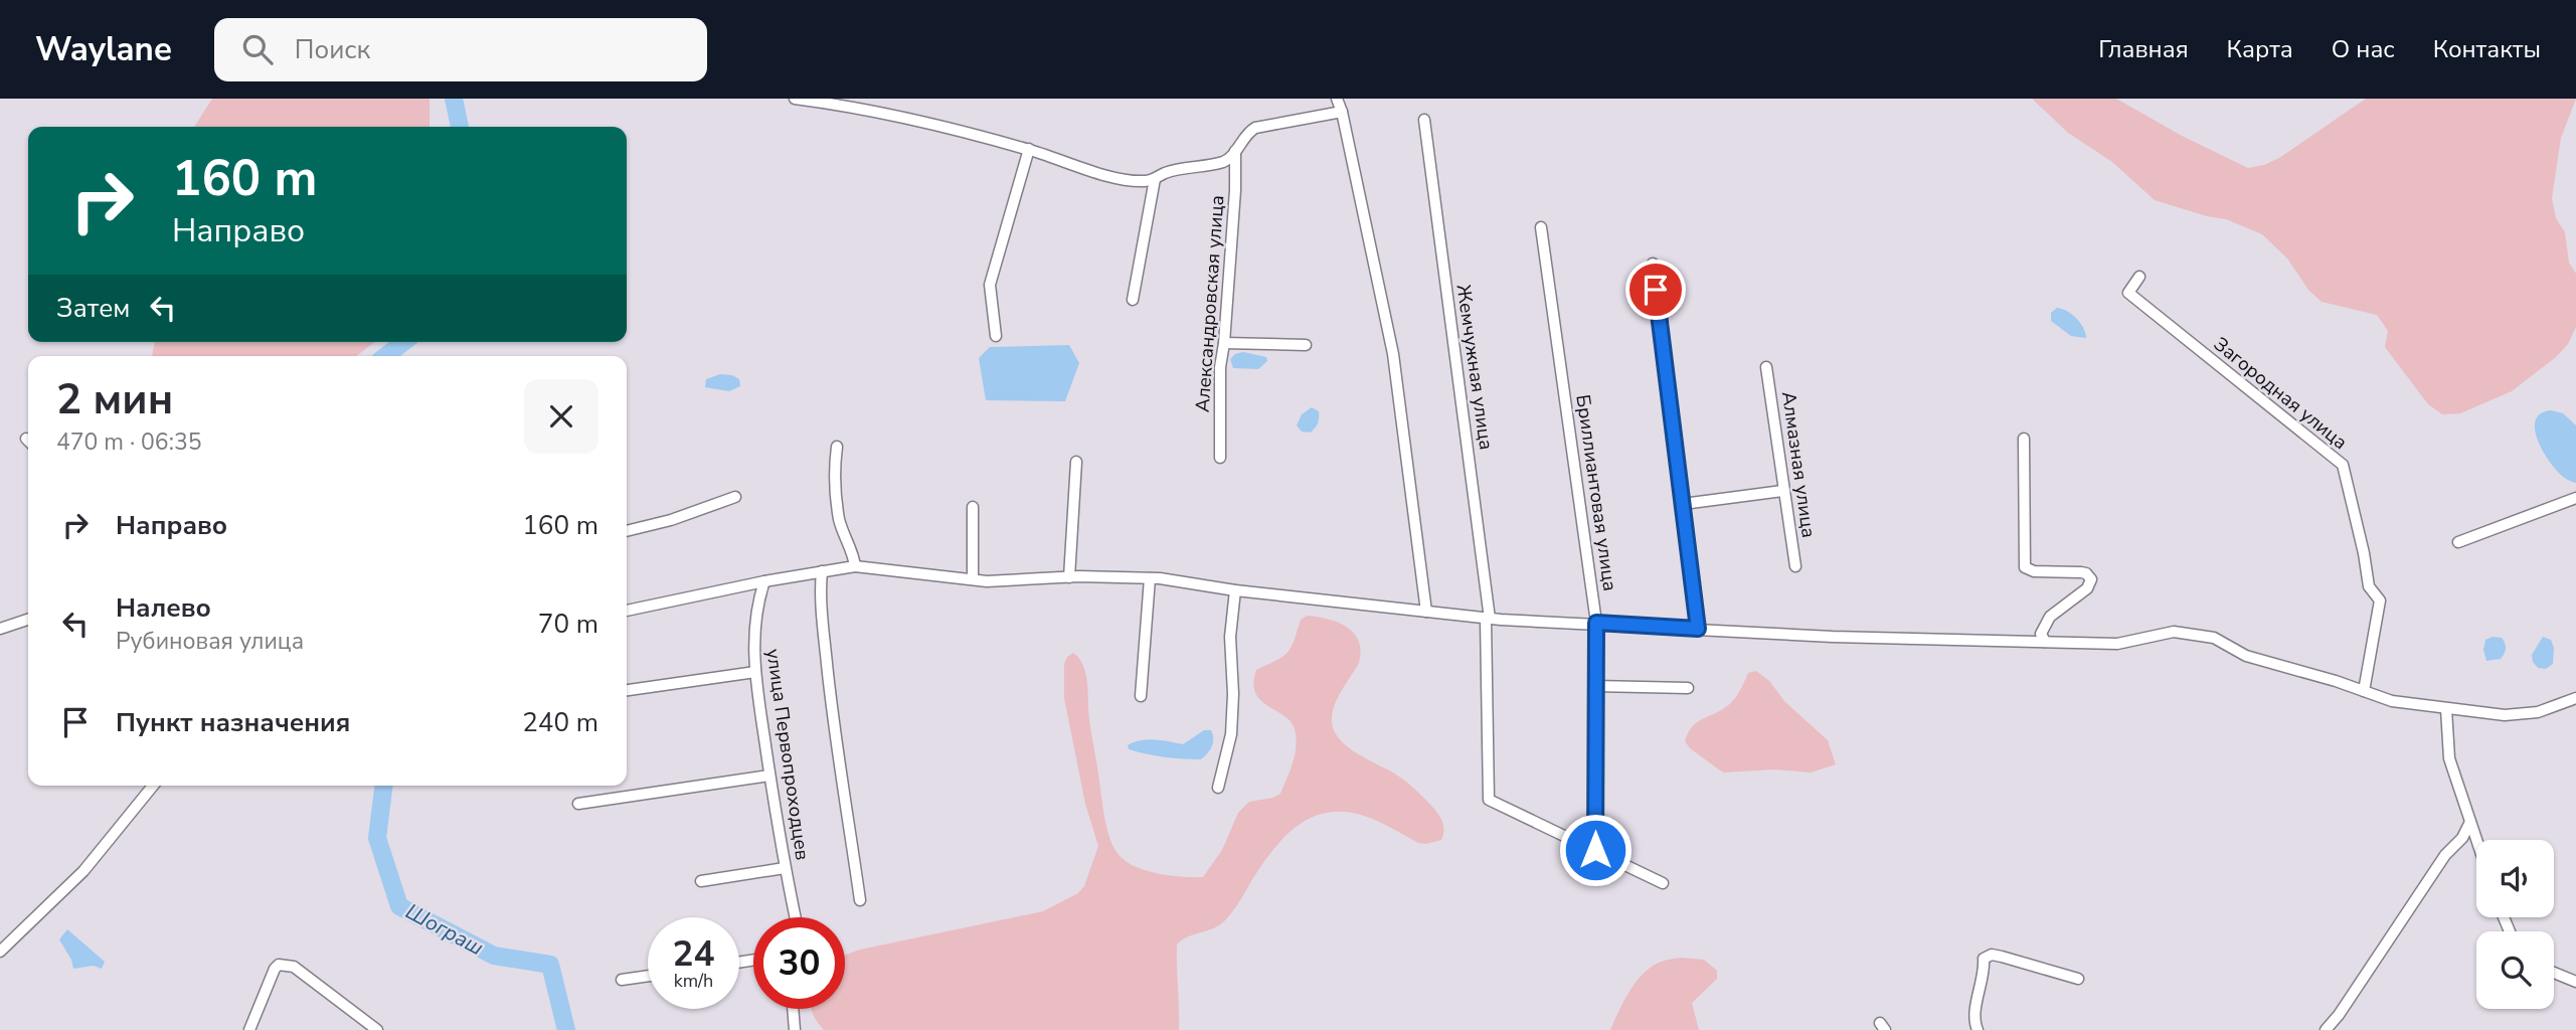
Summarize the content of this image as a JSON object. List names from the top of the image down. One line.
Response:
{"streets":{"street":["Александровская улица","Жемчужная улица","Загородная улица","Алмазная улица","Бриллиантовая улица","улица Первопроходцев"]},"crossings":[["Жемчужная улица","Бриллиантовая улица"]],"water":["Шограш"],"page":{"header":"Waylane","search":"Поиск","nav":["Главная","Карта","О нас","Контакты"],"turn":["160 m","Направо"],"then":"Затем","heading":["2 мин","470 m · 06:35"],"list":[{"name":"Направо","value":"160 m"},{"name":"Налево","note":"Рубиновая улица","value":"70 m"},{"name":"Пункт назначения","value":"240 m"}],"speed":"24 km/h","limit":"30"}}
